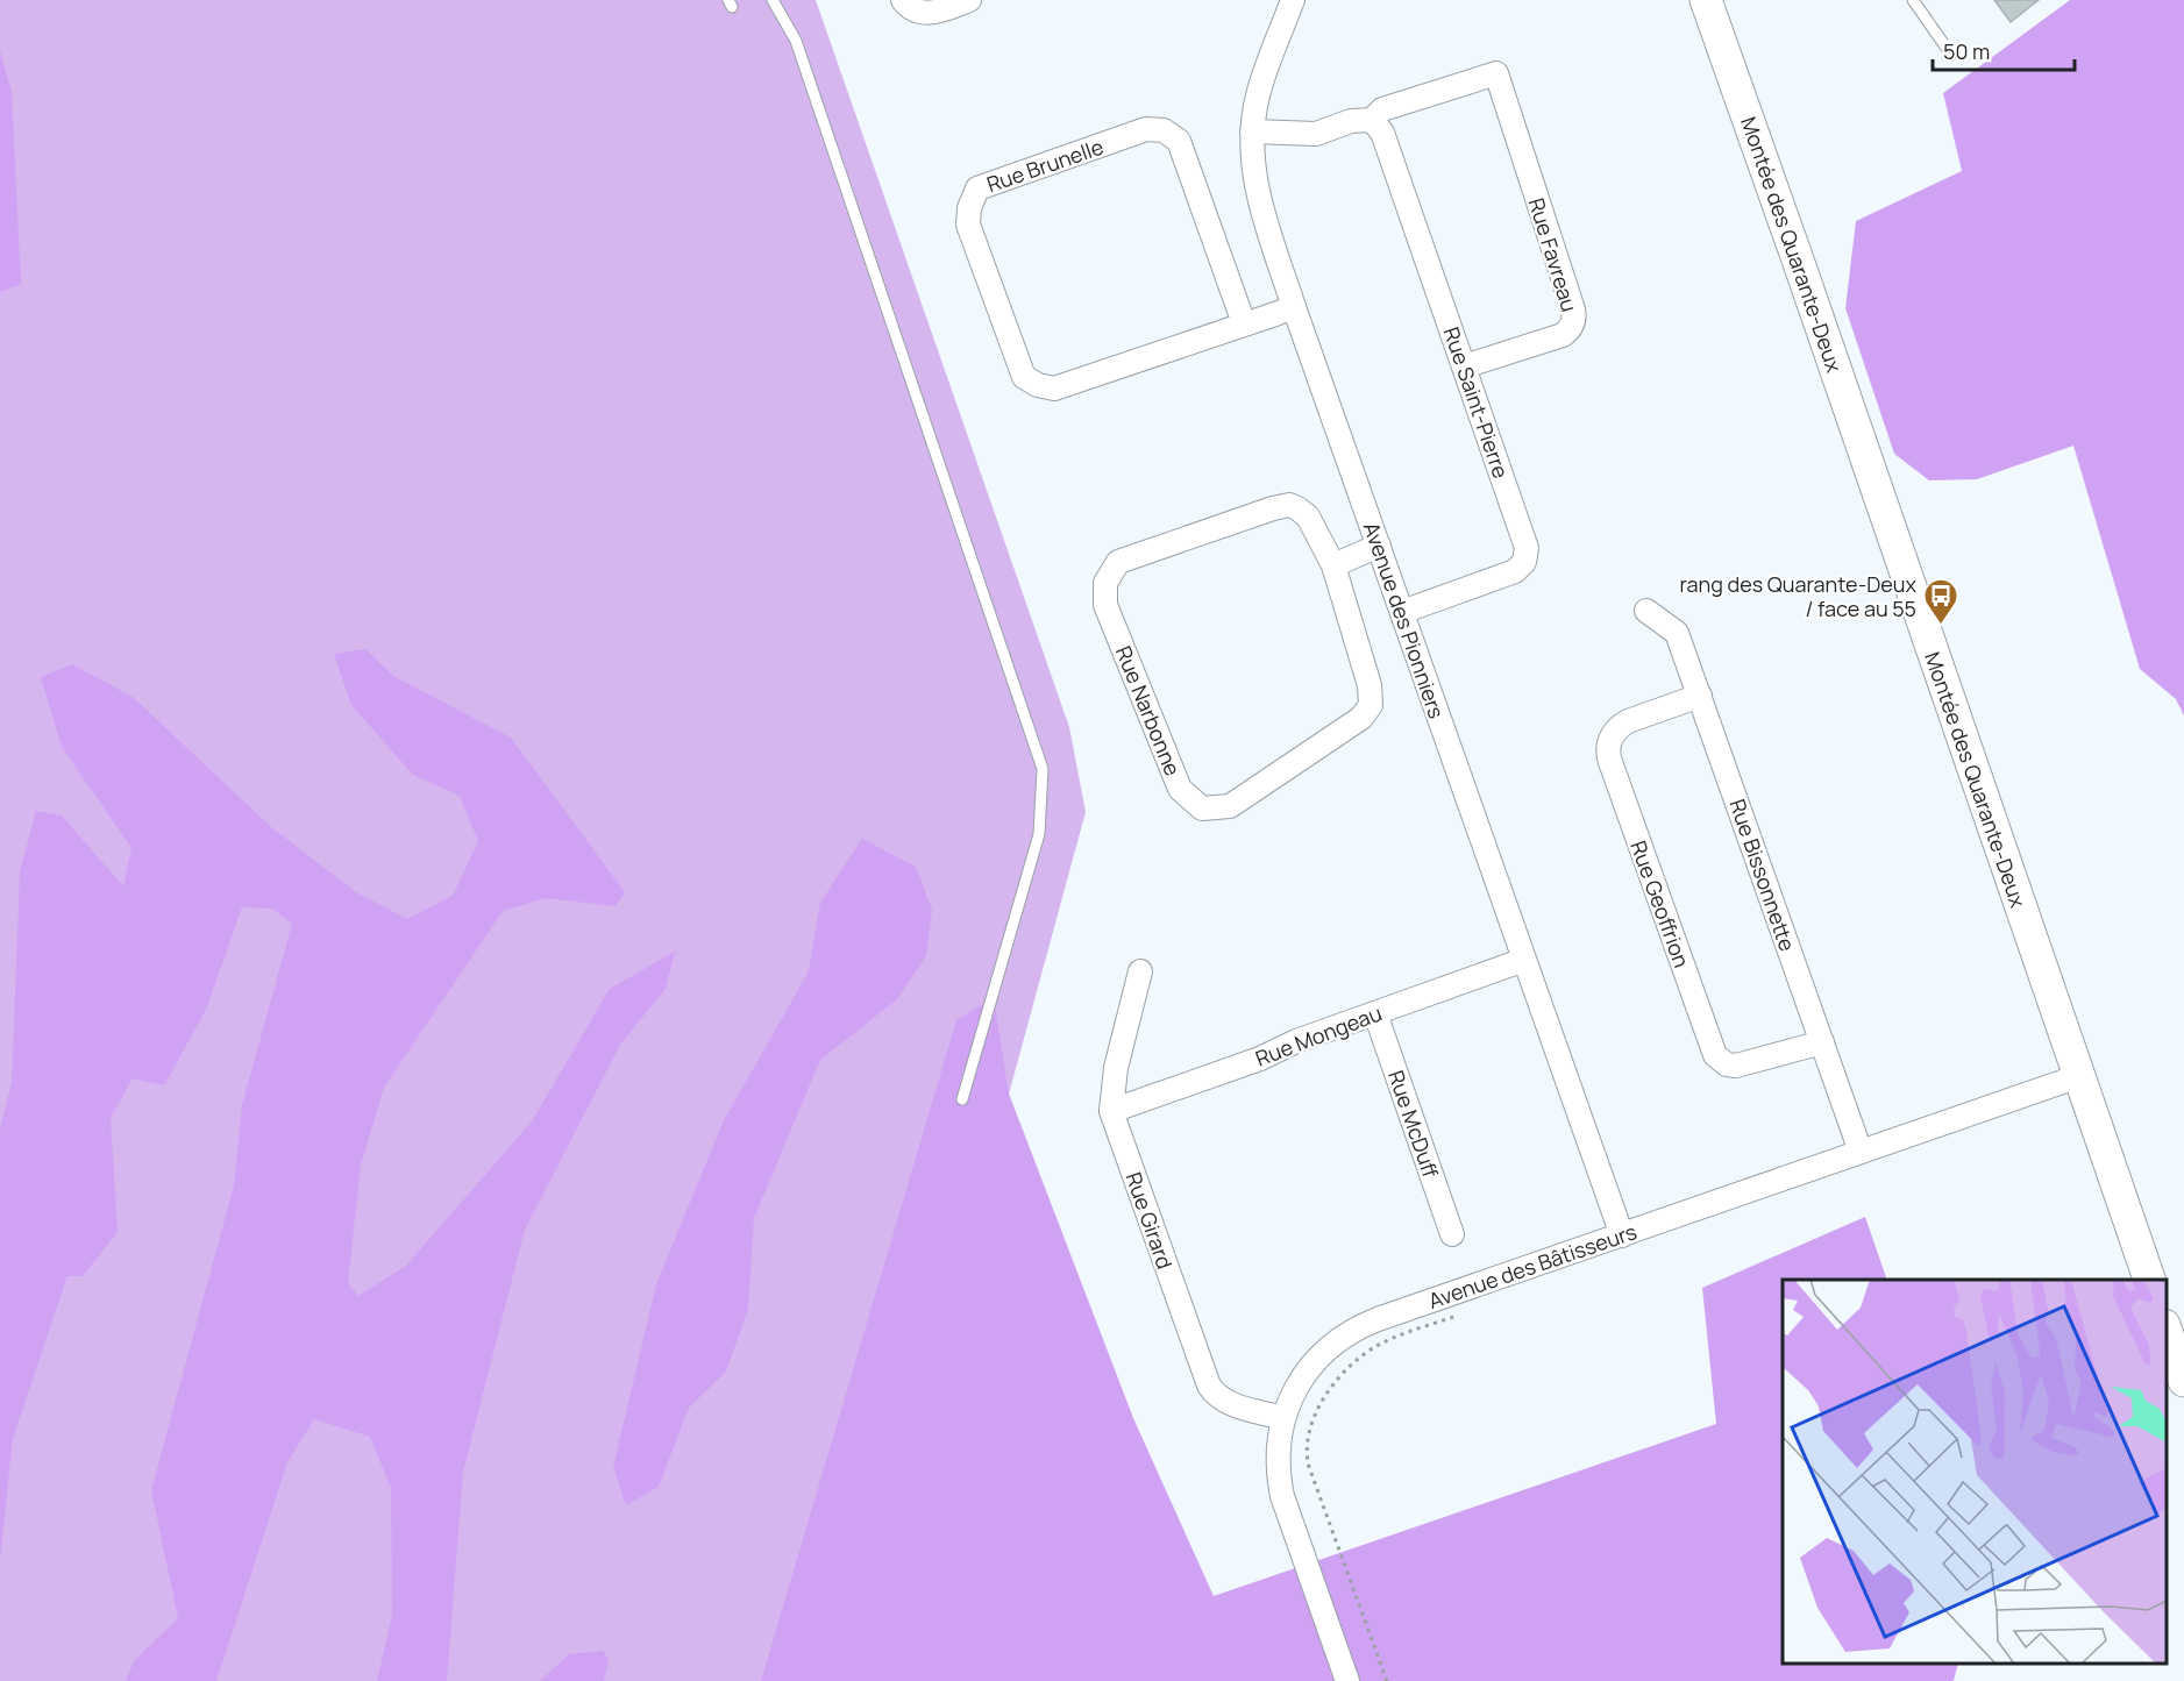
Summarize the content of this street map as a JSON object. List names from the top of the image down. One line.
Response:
{"streets":{"main road":["Montée des Quarante-Deux"],"street":["Rue Brunelle","Rue Favreau","Rue Saint-Pierre","Avenue des Pionniers","Rue Narbonne","Rue Bissonnette","Rue Geoffrion","Rue Mongeau","Rue McDuff","Rue Girard","Avenue des Bâtisseurs"]},"crossings":[["Rue Brunelle","Avenue des Pionniers"],["Montée des Quarante-Deux","Avenue des Bâtisseurs"],["Rue Favreau","Rue Saint-Pierre"],["Rue Saint-Pierre","Avenue des Pionniers"],["Avenue des Pionniers","Rue Mongeau"],["Avenue des Pionniers","Avenue des Bâtisseurs"],["Rue Bissonnette","Rue Geoffrion"],["Rue Bissonnette","Avenue des Bâtisseurs"],["Rue Mongeau","Rue McDuff"],["Rue Mongeau","Rue Girard"],["Rue Girard","Avenue des Bâtisseurs"]],"places":{"bus stop":["rang des Quarante-Deux / face au 55"]},"scale_bar":"50 m"}
